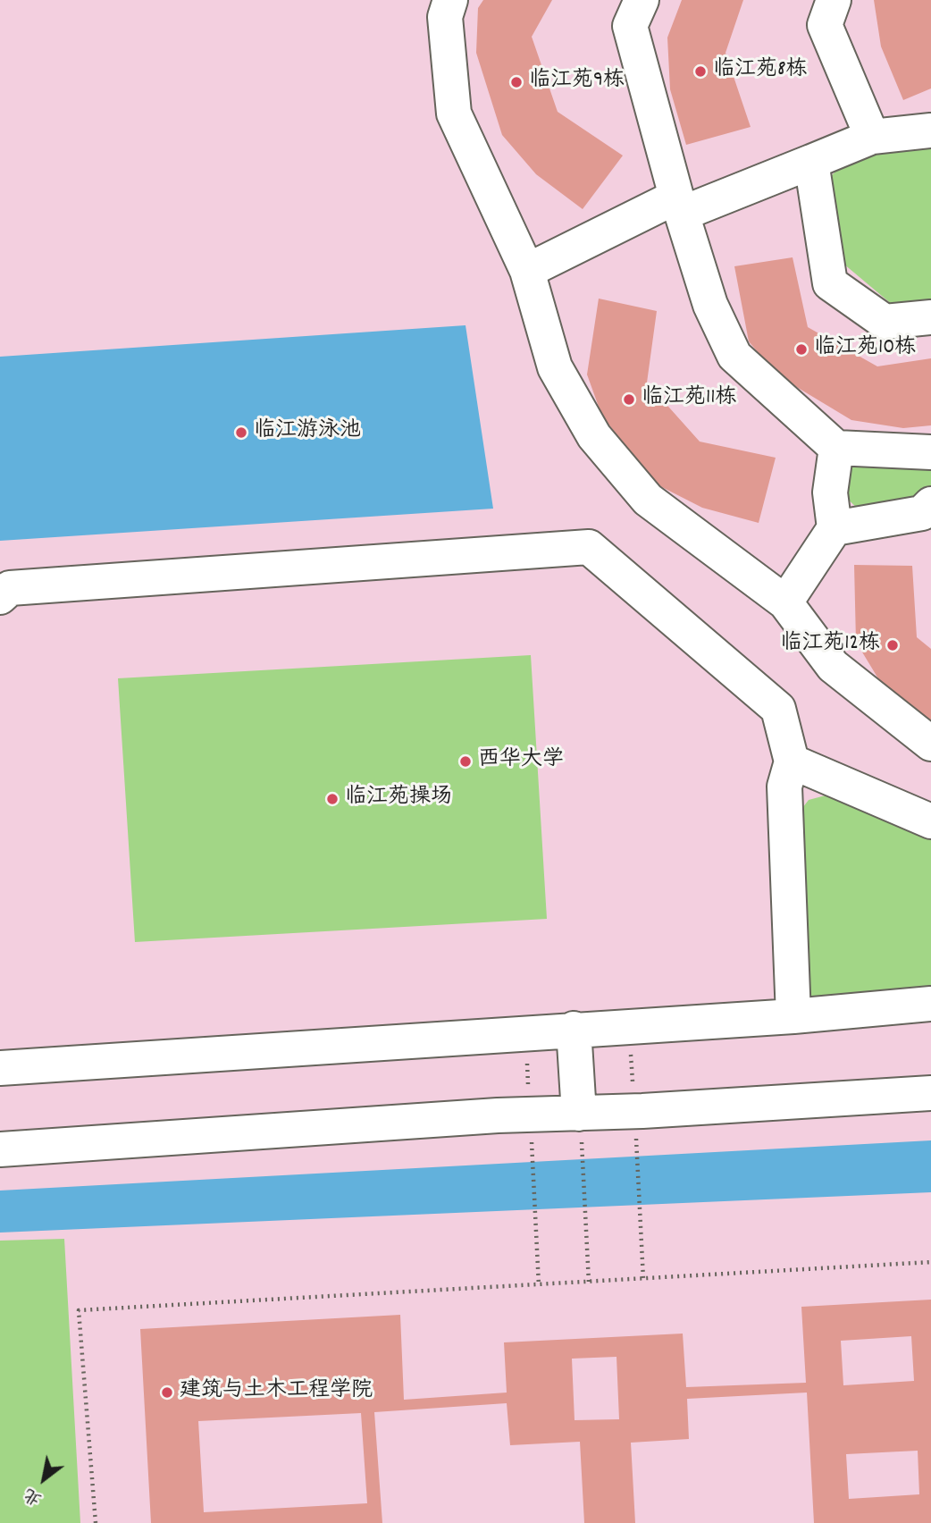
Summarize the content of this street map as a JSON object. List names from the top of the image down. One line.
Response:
{"places":["临江苑8栋","临江苑9栋","临江苑10栋","临江苑11栋","临江游泳池","临江苑12栋","西华大学","临江苑操场","建筑与土木工程学院"],"north":"bottom left"}
